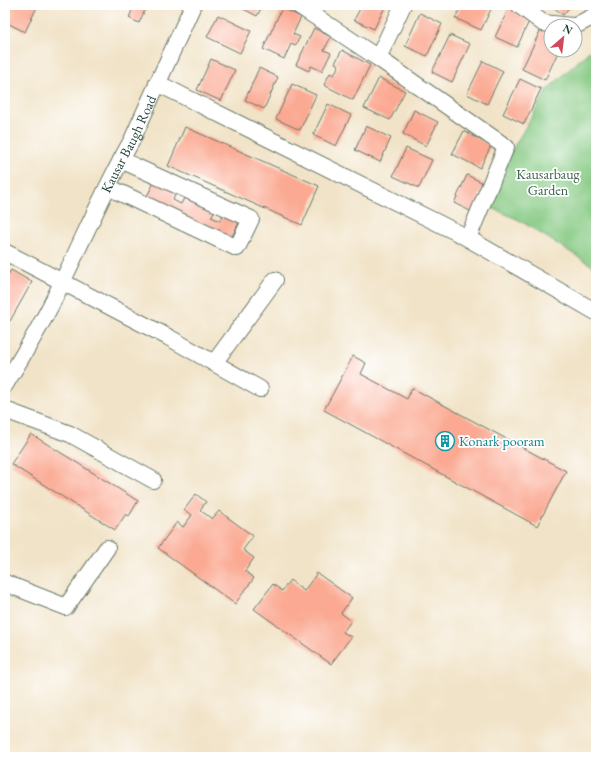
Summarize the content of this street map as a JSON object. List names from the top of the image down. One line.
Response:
{"streets":{"street":["Kausar Baugh Road"]},"parks":["Kausarbaug Garden"],"places":{"building":["Konark pooram"]},"north":"top right"}
